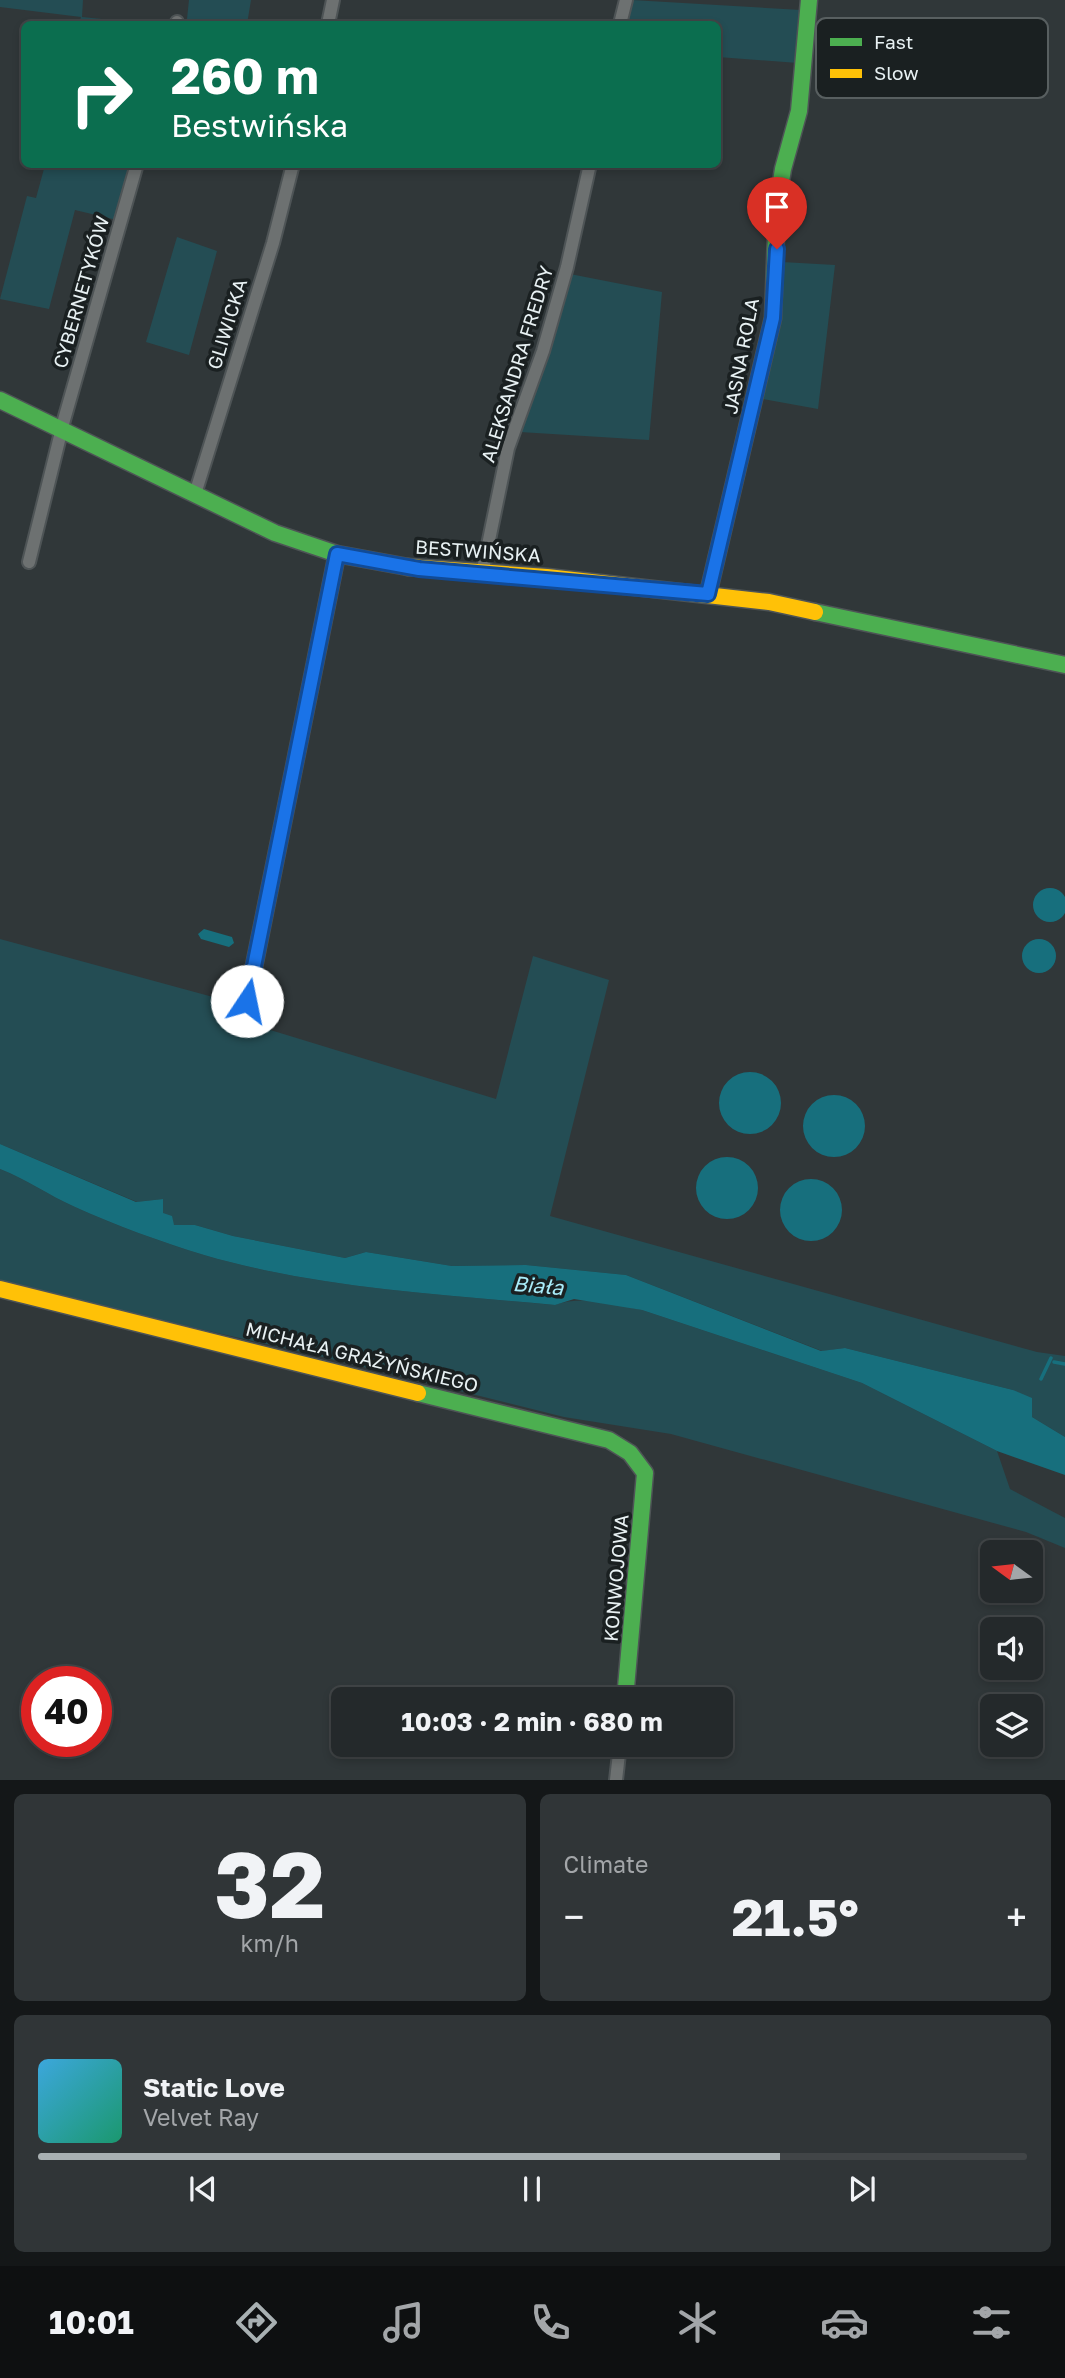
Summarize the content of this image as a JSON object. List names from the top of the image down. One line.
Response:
{"streets":{"street":["CYBERNETYKÓW","GLIWICKA","JASNA ROLA","ALEKSANDRA FREDRY","BESTWIŃSKA","MICHAŁA GRAŻYŃSKIEGO","KONWOJOWA"]},"crossings":[["CYBERNETYKÓW","BESTWIŃSKA"],["GLIWICKA","BESTWIŃSKA"],["JASNA ROLA","BESTWIŃSKA"],["ALEKSANDRA FREDRY","BESTWIŃSKA"],["MICHAŁA GRAŻYŃSKIEGO","KONWOJOWA"]],"water":["Biała"],"legend":["Fast","Slow"],"north":"left","page":{"turn":["260 m","Bestwińska"],"limit":"40","trip":"10:03 · 2 min · 680 m","tile":[["32","km/h"],"Climate"],"heat":["−","21.5°","+"],"song":["Static Love","Velvet Ray"],"tabs":"10:01"}}
